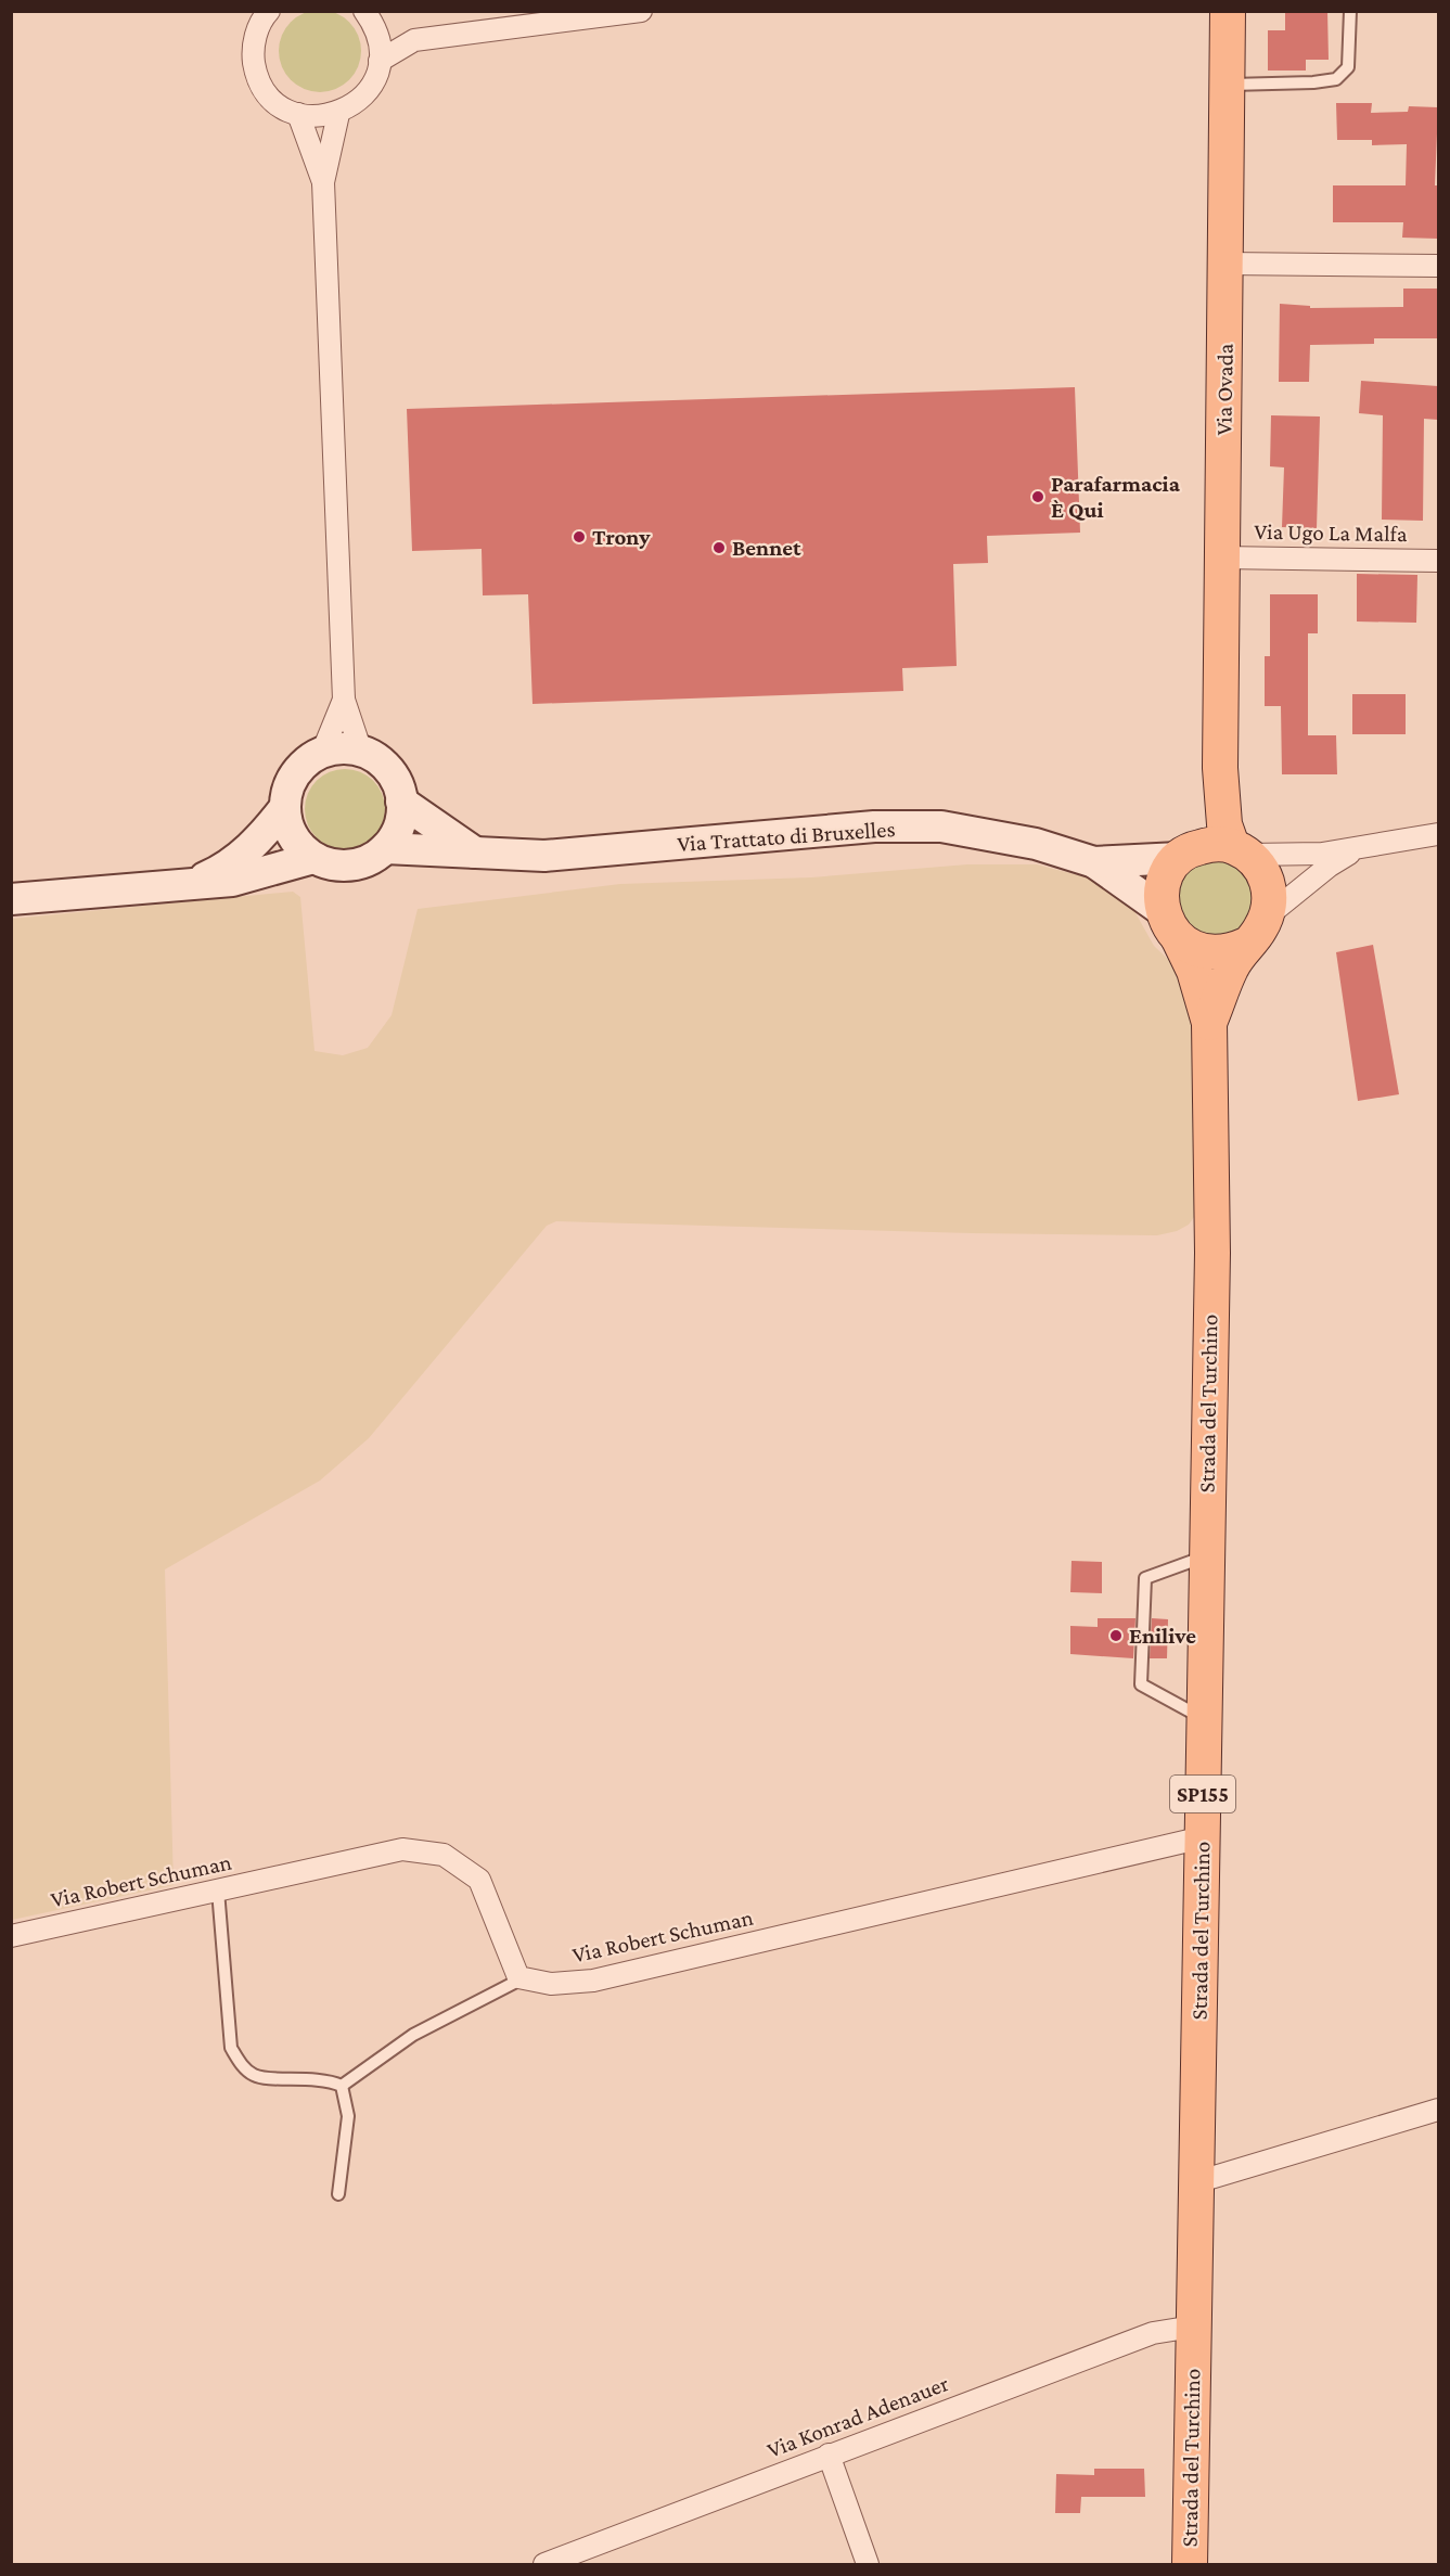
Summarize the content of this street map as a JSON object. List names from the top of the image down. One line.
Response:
{"streets":{"main road":["Via Ovada","Via Trattato di Bruxelles","Strada del Turchino","SP155"],"street":["Via Ugo La Malfa","Via Robert Schuman","Via Konrad Adenauer"]},"crossings":[["Via Ovada","Via Ugo La Malfa"],["Via Ovada","Via Trattato di Bruxelles"],["Via Ovada","Strada del Turchino"],["Via Trattato di Bruxelles","Strada del Turchino"],["Strada del Turchino","Via Robert Schuman"],["Strada del Turchino","Via Konrad Adenauer"]],"places":["Parafarmacia È Qui","Trony","Bennet","Enilive"]}
